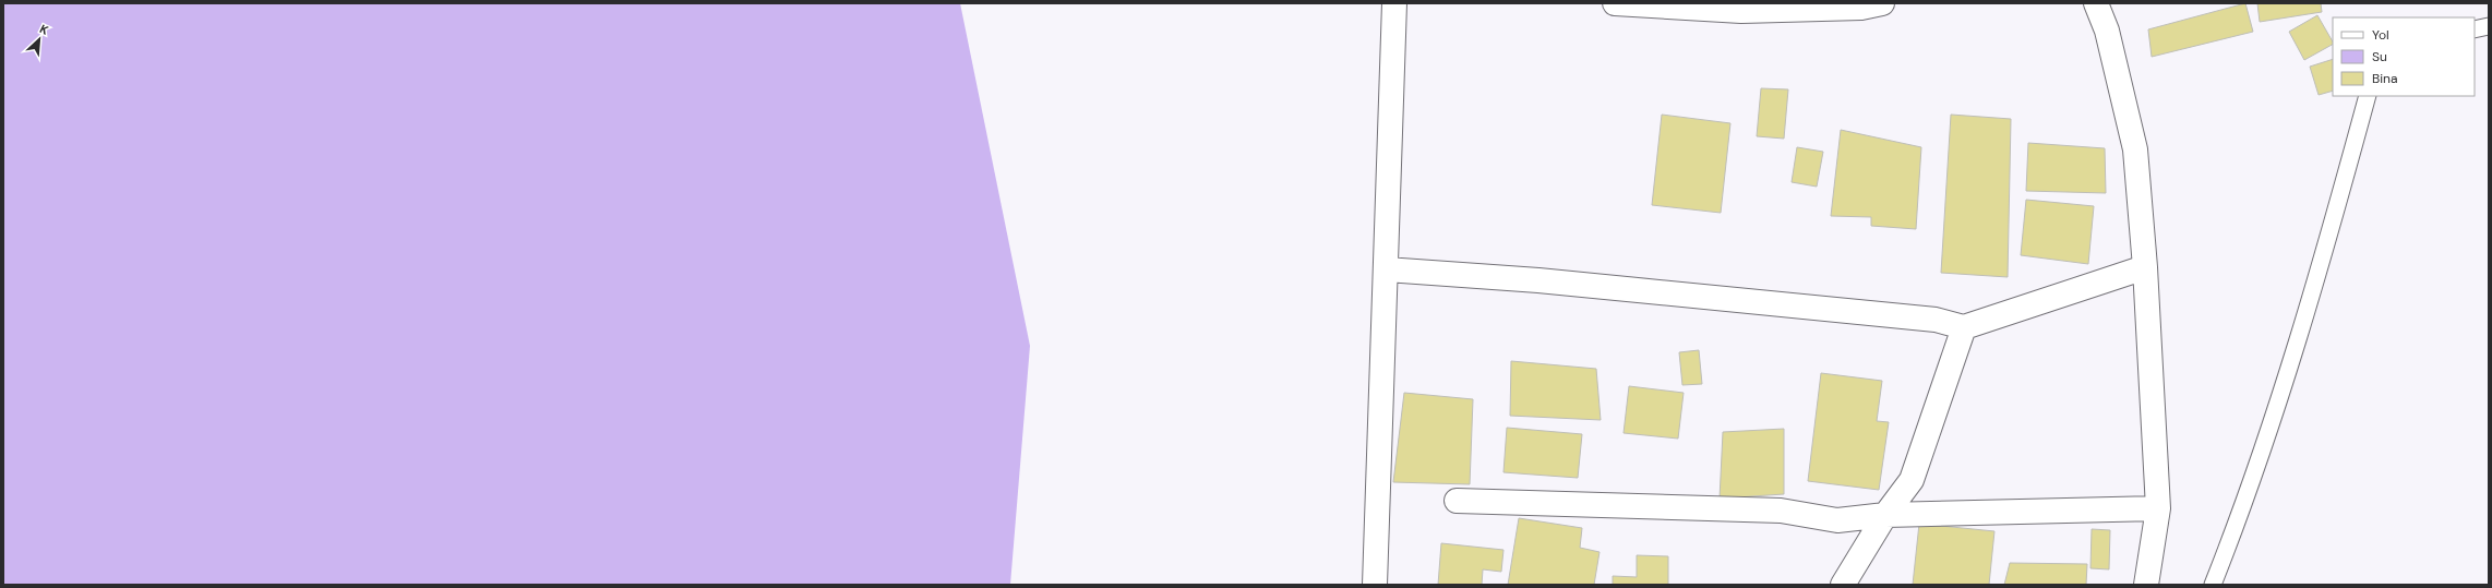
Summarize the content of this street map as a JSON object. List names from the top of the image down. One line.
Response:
{"legend":["Yol","Su","Bina"],"north":"top right"}
